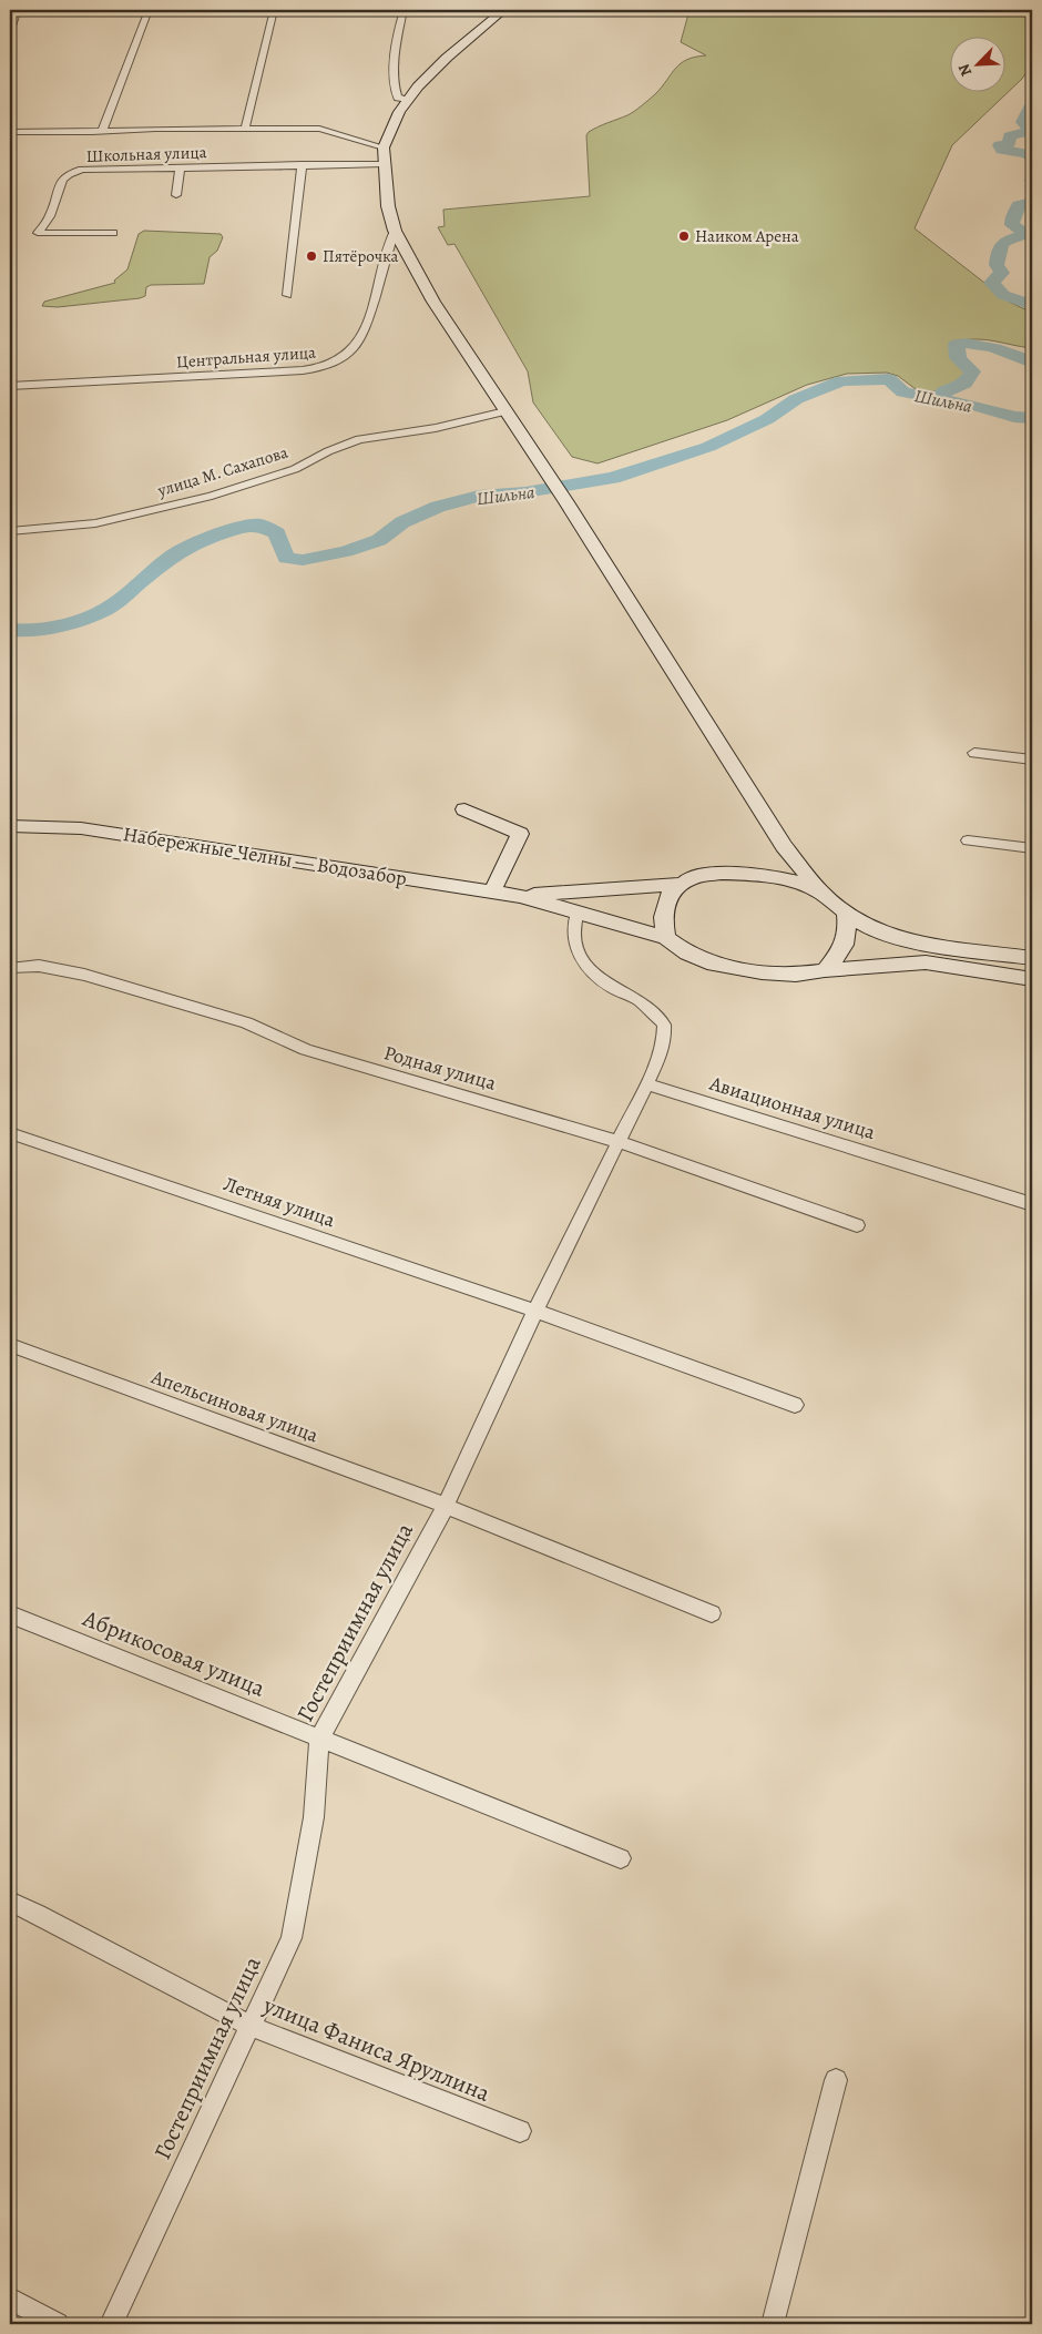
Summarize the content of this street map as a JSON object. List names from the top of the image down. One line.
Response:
{"streets":{"street":["Школьная улица","Центральная улица","улица М. Сахапова","Набережные Челны — Водозабор","Родная улица","Авиационная улица","Летняя улица","Апельсиновая улица","Гостеприимная улица","Абрикосовая улица","улица Фаниса Яруллина"]},"crossings":[["Набережные Челны — Водозабор","Гостеприимная улица"],["Родная улица","Гостеприимная улица"],["Авиационная улица","Гостеприимная улица"],["Летняя улица","Гостеприимная улица"],["Апельсиновая улица","Гостеприимная улица"],["Гостеприимная улица","Абрикосовая улица"],["Гостеприимная улица","улица Фаниса Яруллина"]],"water":["Шильна"],"places":["Наиком Арена","Пятёрочка"],"north":"bottom left"}
